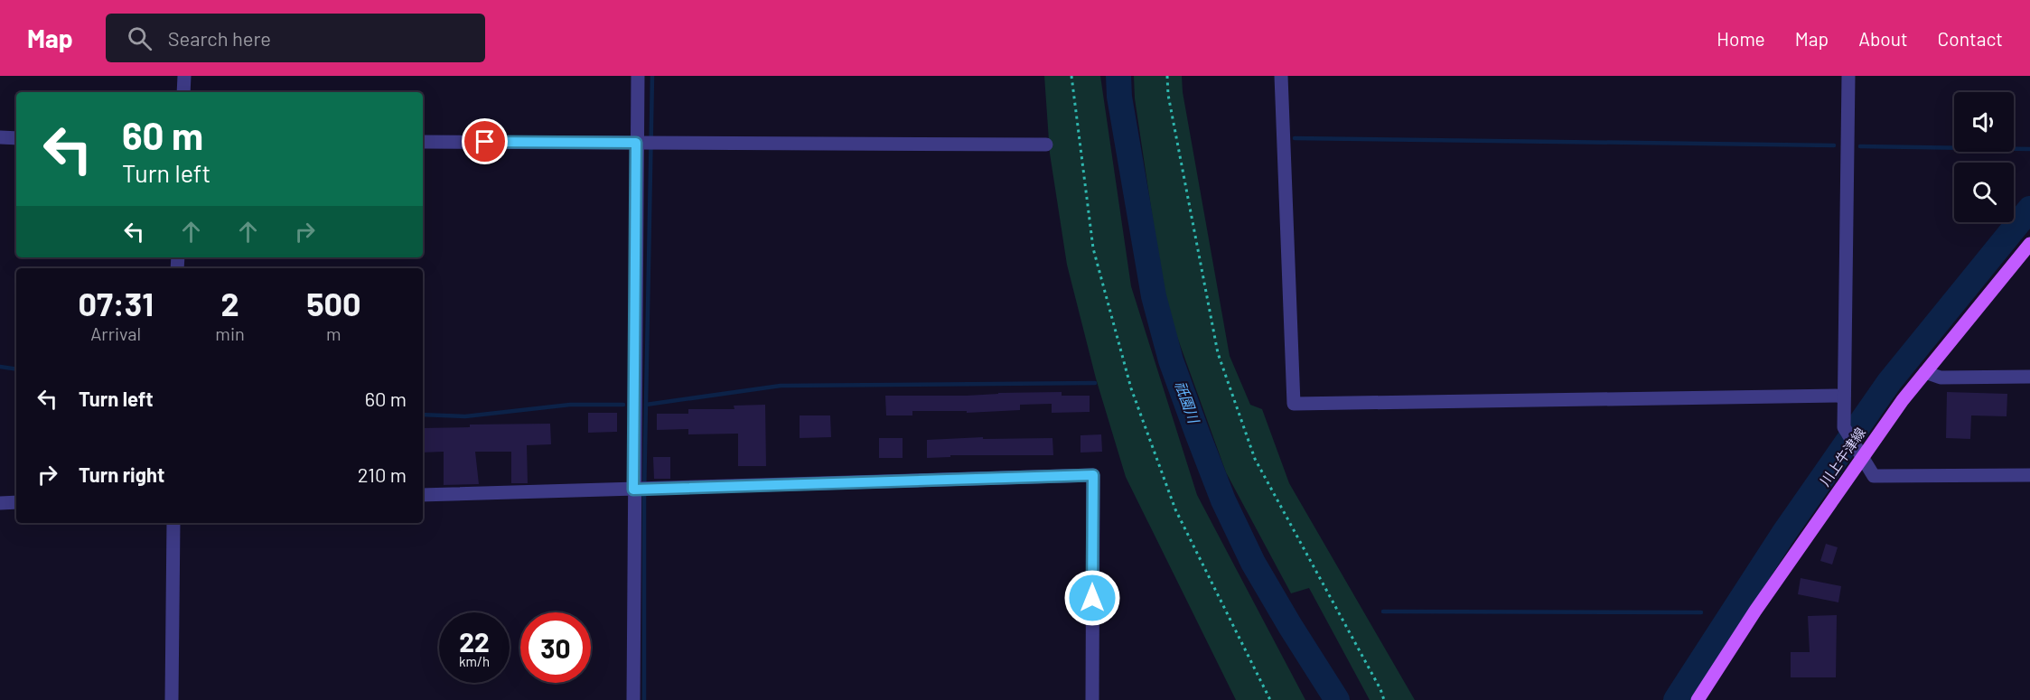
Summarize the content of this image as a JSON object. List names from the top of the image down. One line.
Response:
{"streets":{"main road":["川上牛津線"]},"water":["祇園川"],"page":{"header":"Map","search":"Search here","nav":["Home","Map","About","Contact"],"turn":["60 m","Turn left"],"eta":["07:31","Arrival","2","min","500","m"],"list":[{"name":"Turn left","value":"60 m"},{"name":"Turn right","value":"210 m"}],"speed":"22 km/h","limit":"30"}}
